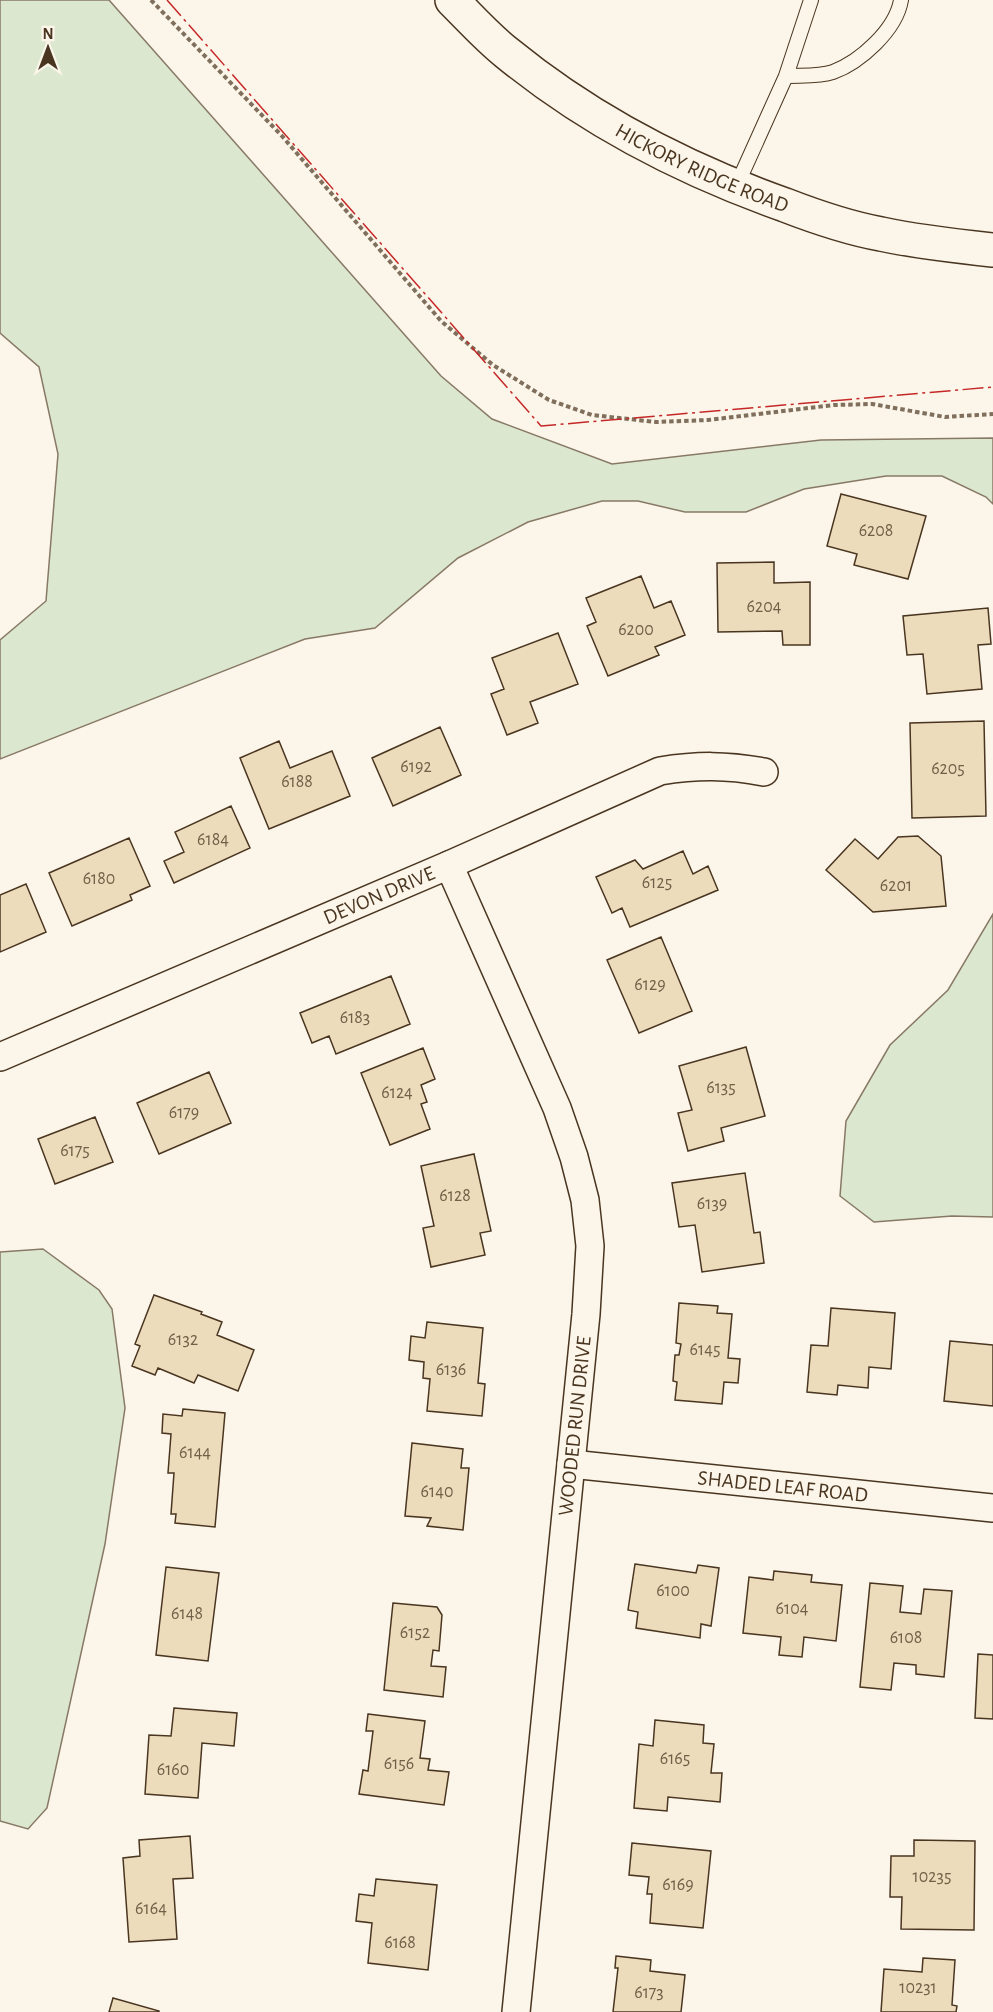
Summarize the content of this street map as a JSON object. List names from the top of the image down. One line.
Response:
{"streets":{"street":["HICKORY RIDGE ROAD","DEVON DRIVE","WOODED RUN DRIVE","SHADED LEAF ROAD"]},"crossings":[["DEVON DRIVE","WOODED RUN DRIVE"],["WOODED RUN DRIVE","SHADED LEAF ROAD"]],"house_numbers":["6208","6204","6200","6192","6205","6188","6184","6180","6125","6201","6129","6183","6135","6124","6179","6175","6128","6139","6132","6145","6136","6144","6140","6100","6104","6148","6152","6108","6165","6156","6160","10235","6169","6164","6168","10231","6173"],"north":"top"}
